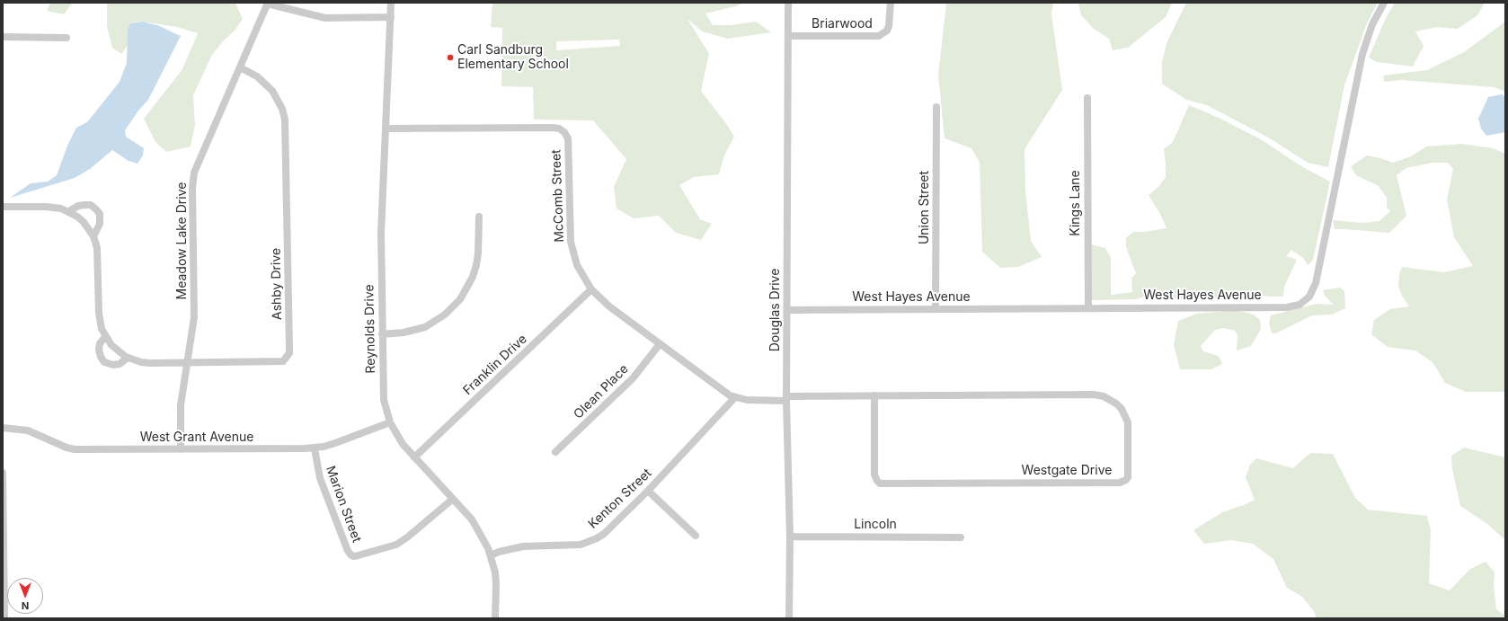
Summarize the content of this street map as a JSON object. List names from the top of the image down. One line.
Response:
{"streets":{"street":["Briarwood","McComb Street","Kings Lane","Union Street","Meadow Lake Drive","Ashby Drive","West Hayes Avenue","Douglas Drive","Reynolds Drive","Franklin Drive","Olean Place","West Grant Avenue","Westgate Drive","Kenton Street","Marion Street","Lincoln"]},"crossings":[["Briarwood","Douglas Drive"],["McComb Street","Douglas Drive"],["McComb Street","Reynolds Drive"],["McComb Street","Franklin Drive"],["McComb Street","Olean Place"],["McComb Street","Westgate Drive"],["McComb Street","Kenton Street"],["Kings Lane","West Hayes Avenue"],["Union Street","West Hayes Avenue"],["Meadow Lake Drive","Ashby Drive"],["Meadow Lake Drive","West Grant Avenue"],["West Hayes Avenue","Douglas Drive"],["Douglas Drive","Westgate Drive"],["Douglas Drive","Lincoln"],["Reynolds Drive","Franklin Drive"],["Reynolds Drive","West Grant Avenue"],["Reynolds Drive","Kenton Street"],["Reynolds Drive","Marion Street"],["West Grant Avenue","Marion Street"]],"places":["Carl Sandburg Elementary School"],"north":"bottom"}
